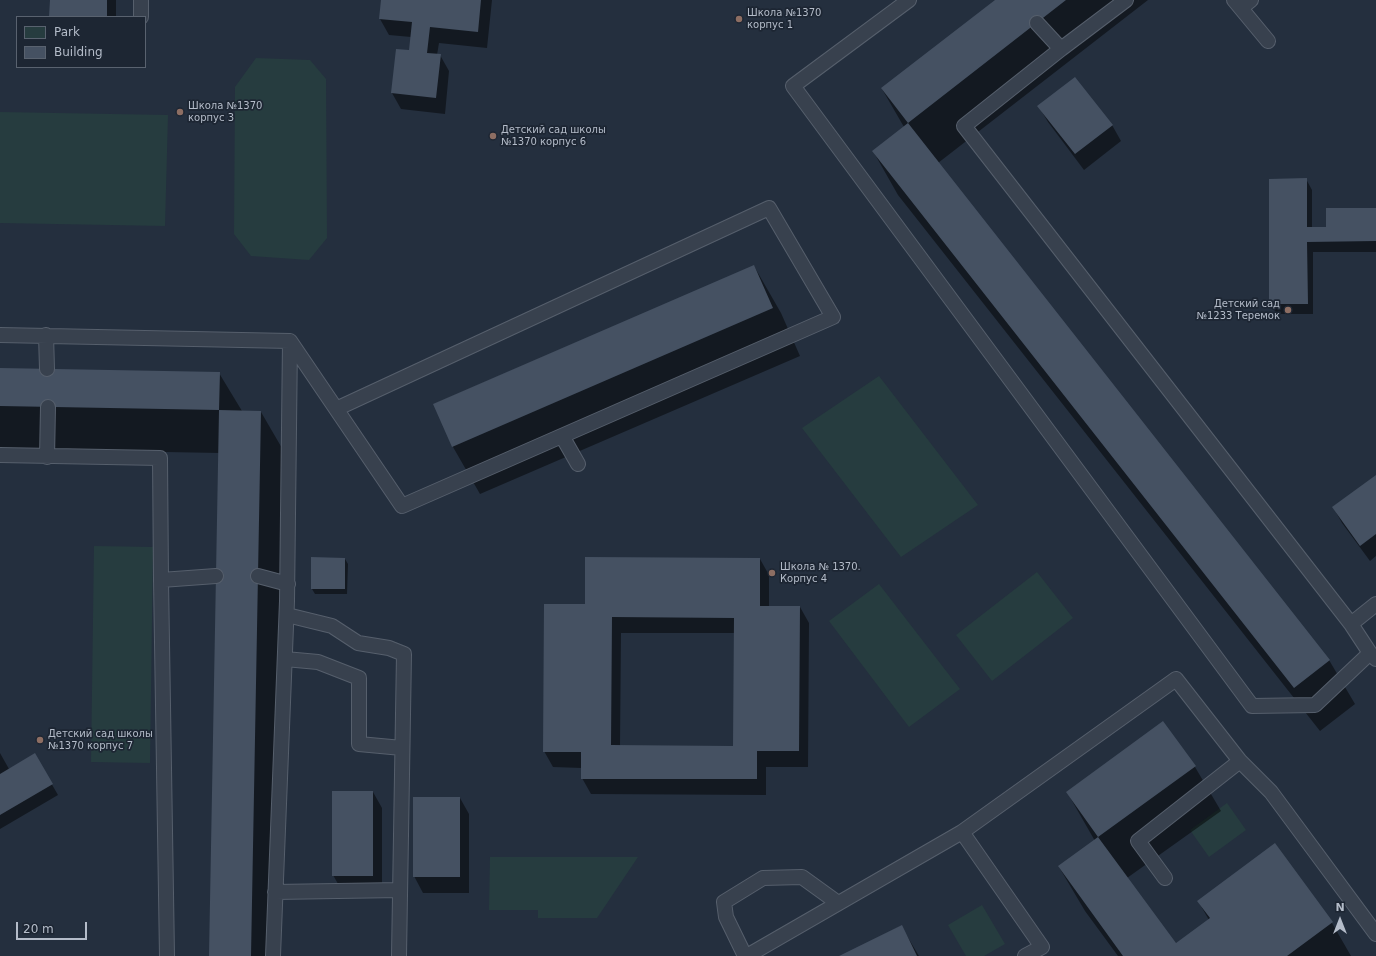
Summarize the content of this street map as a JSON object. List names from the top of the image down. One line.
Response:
{"places":["Школа №1370 корпус 1","Школа №1370 корпус 3","Детский сад школы №1370 корпус 6","Детский сад №1233 Теремок","Школа № 1370. Корпус 4","Детский сад школы №1370 корпус 7"],"legend":["Park","Building"],"scale_bar":"20 m","north":"top"}
